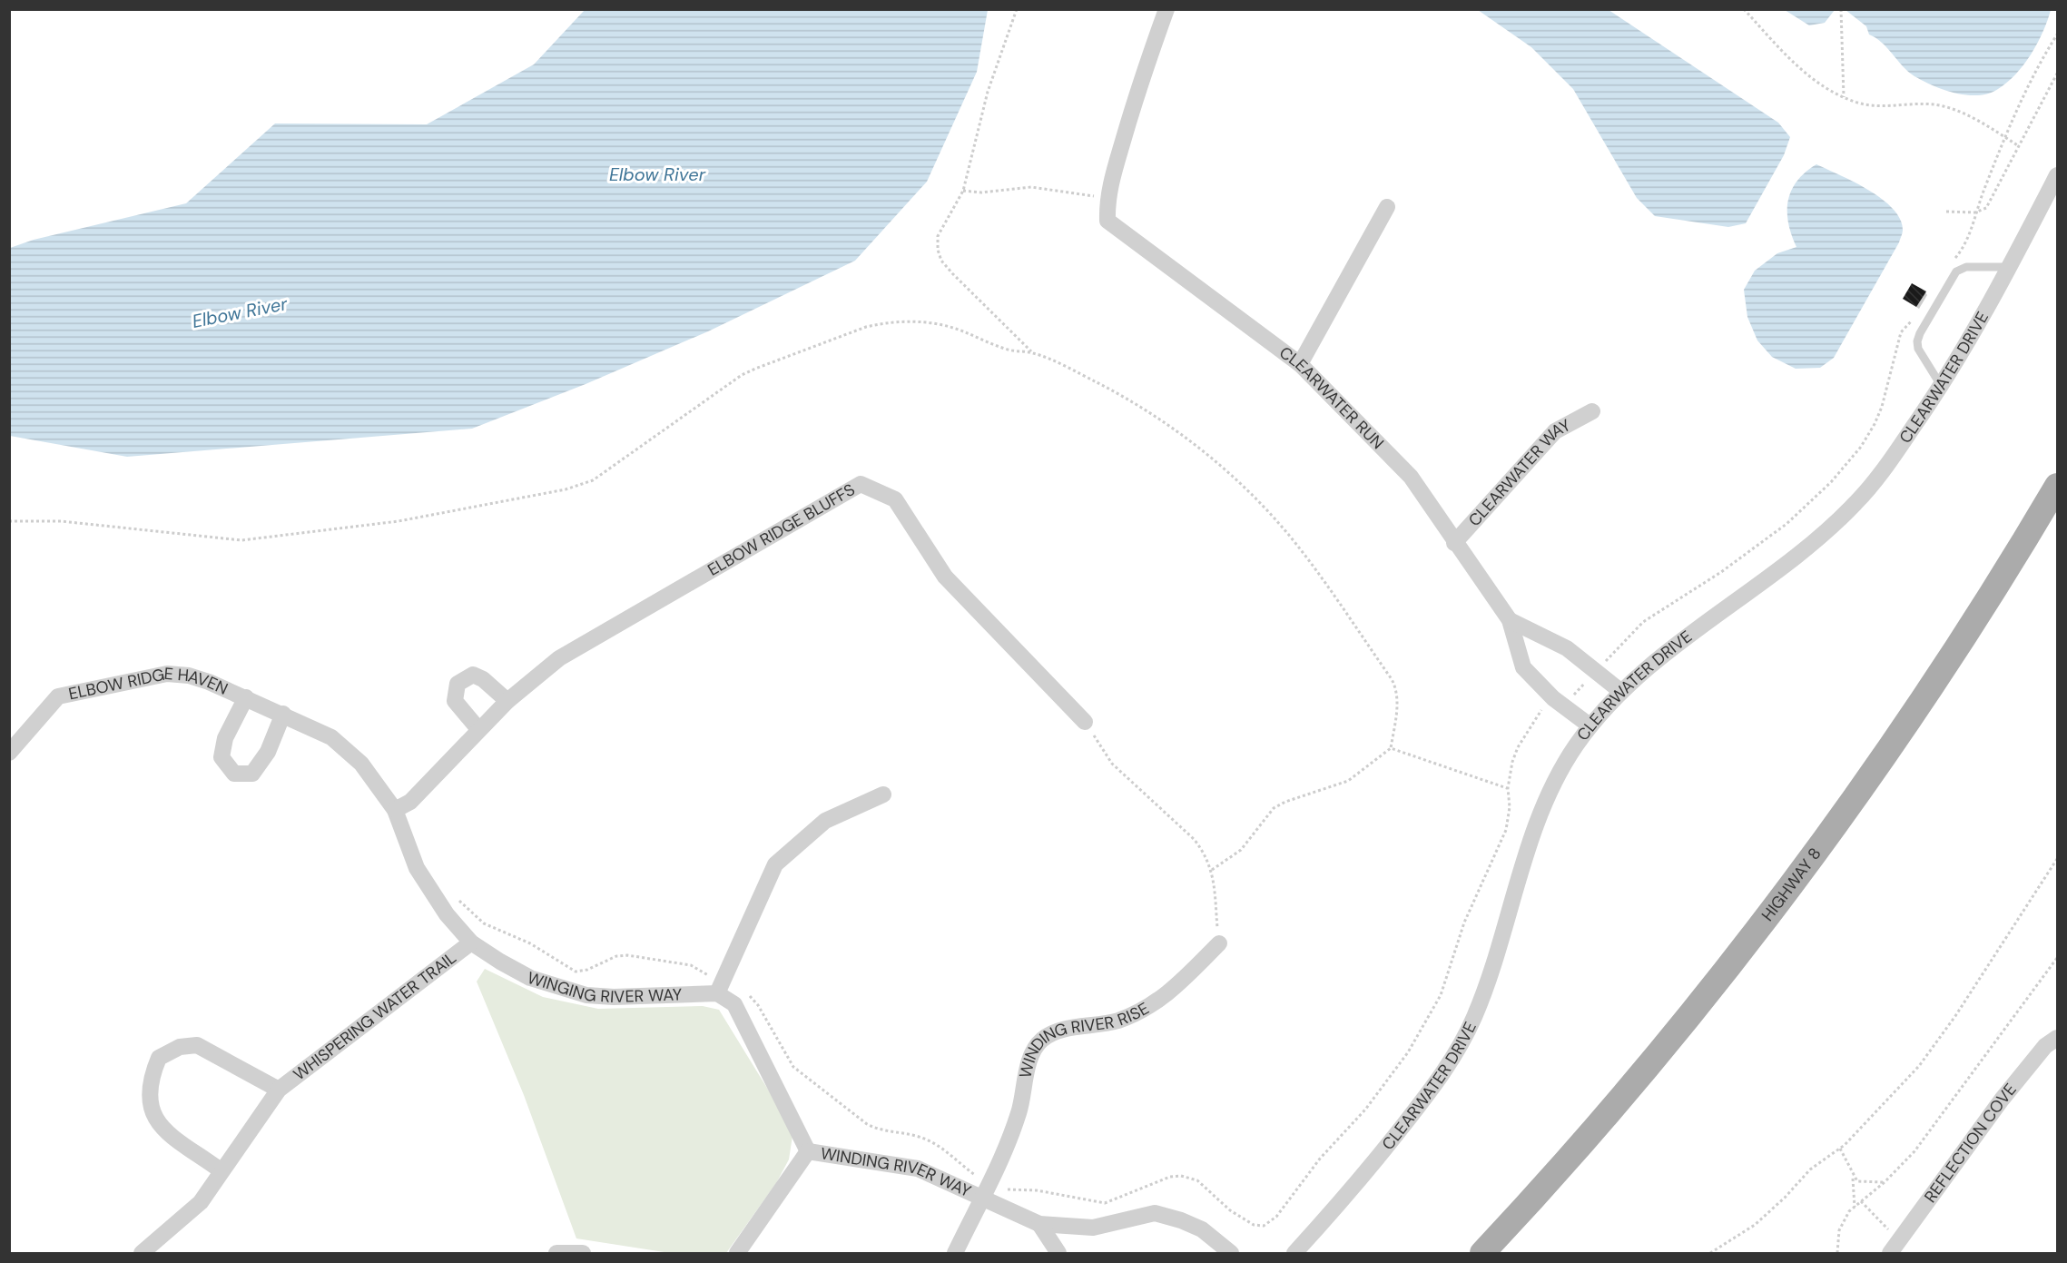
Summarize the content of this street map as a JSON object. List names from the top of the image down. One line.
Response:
{"streets":{"main road":["HIGHWAY 8"],"street":["CLEARWATER DRIVE","CLEARWATER RUN","CLEARWATER WAY","ELBOW RIDGE BLUFFS","ELBOW RIDGE HAVEN","WINGING RIVER WAY","WHISPERING WATER TRAIL","WINDING RIVER RISE","REFLECTION COVE","WINDING RIVER WAY"]},"crossings":[["CLEARWATER DRIVE","CLEARWATER RUN"],["CLEARWATER RUN","CLEARWATER WAY"],["ELBOW RIDGE BLUFFS","ELBOW RIDGE HAVEN"],["ELBOW RIDGE BLUFFS","WINGING RIVER WAY"],["ELBOW RIDGE HAVEN","WINGING RIVER WAY"],["WINGING RIVER WAY","WHISPERING WATER TRAIL"],["WINDING RIVER RISE","WINDING RIVER WAY"]],"water":["Elbow River"]}
